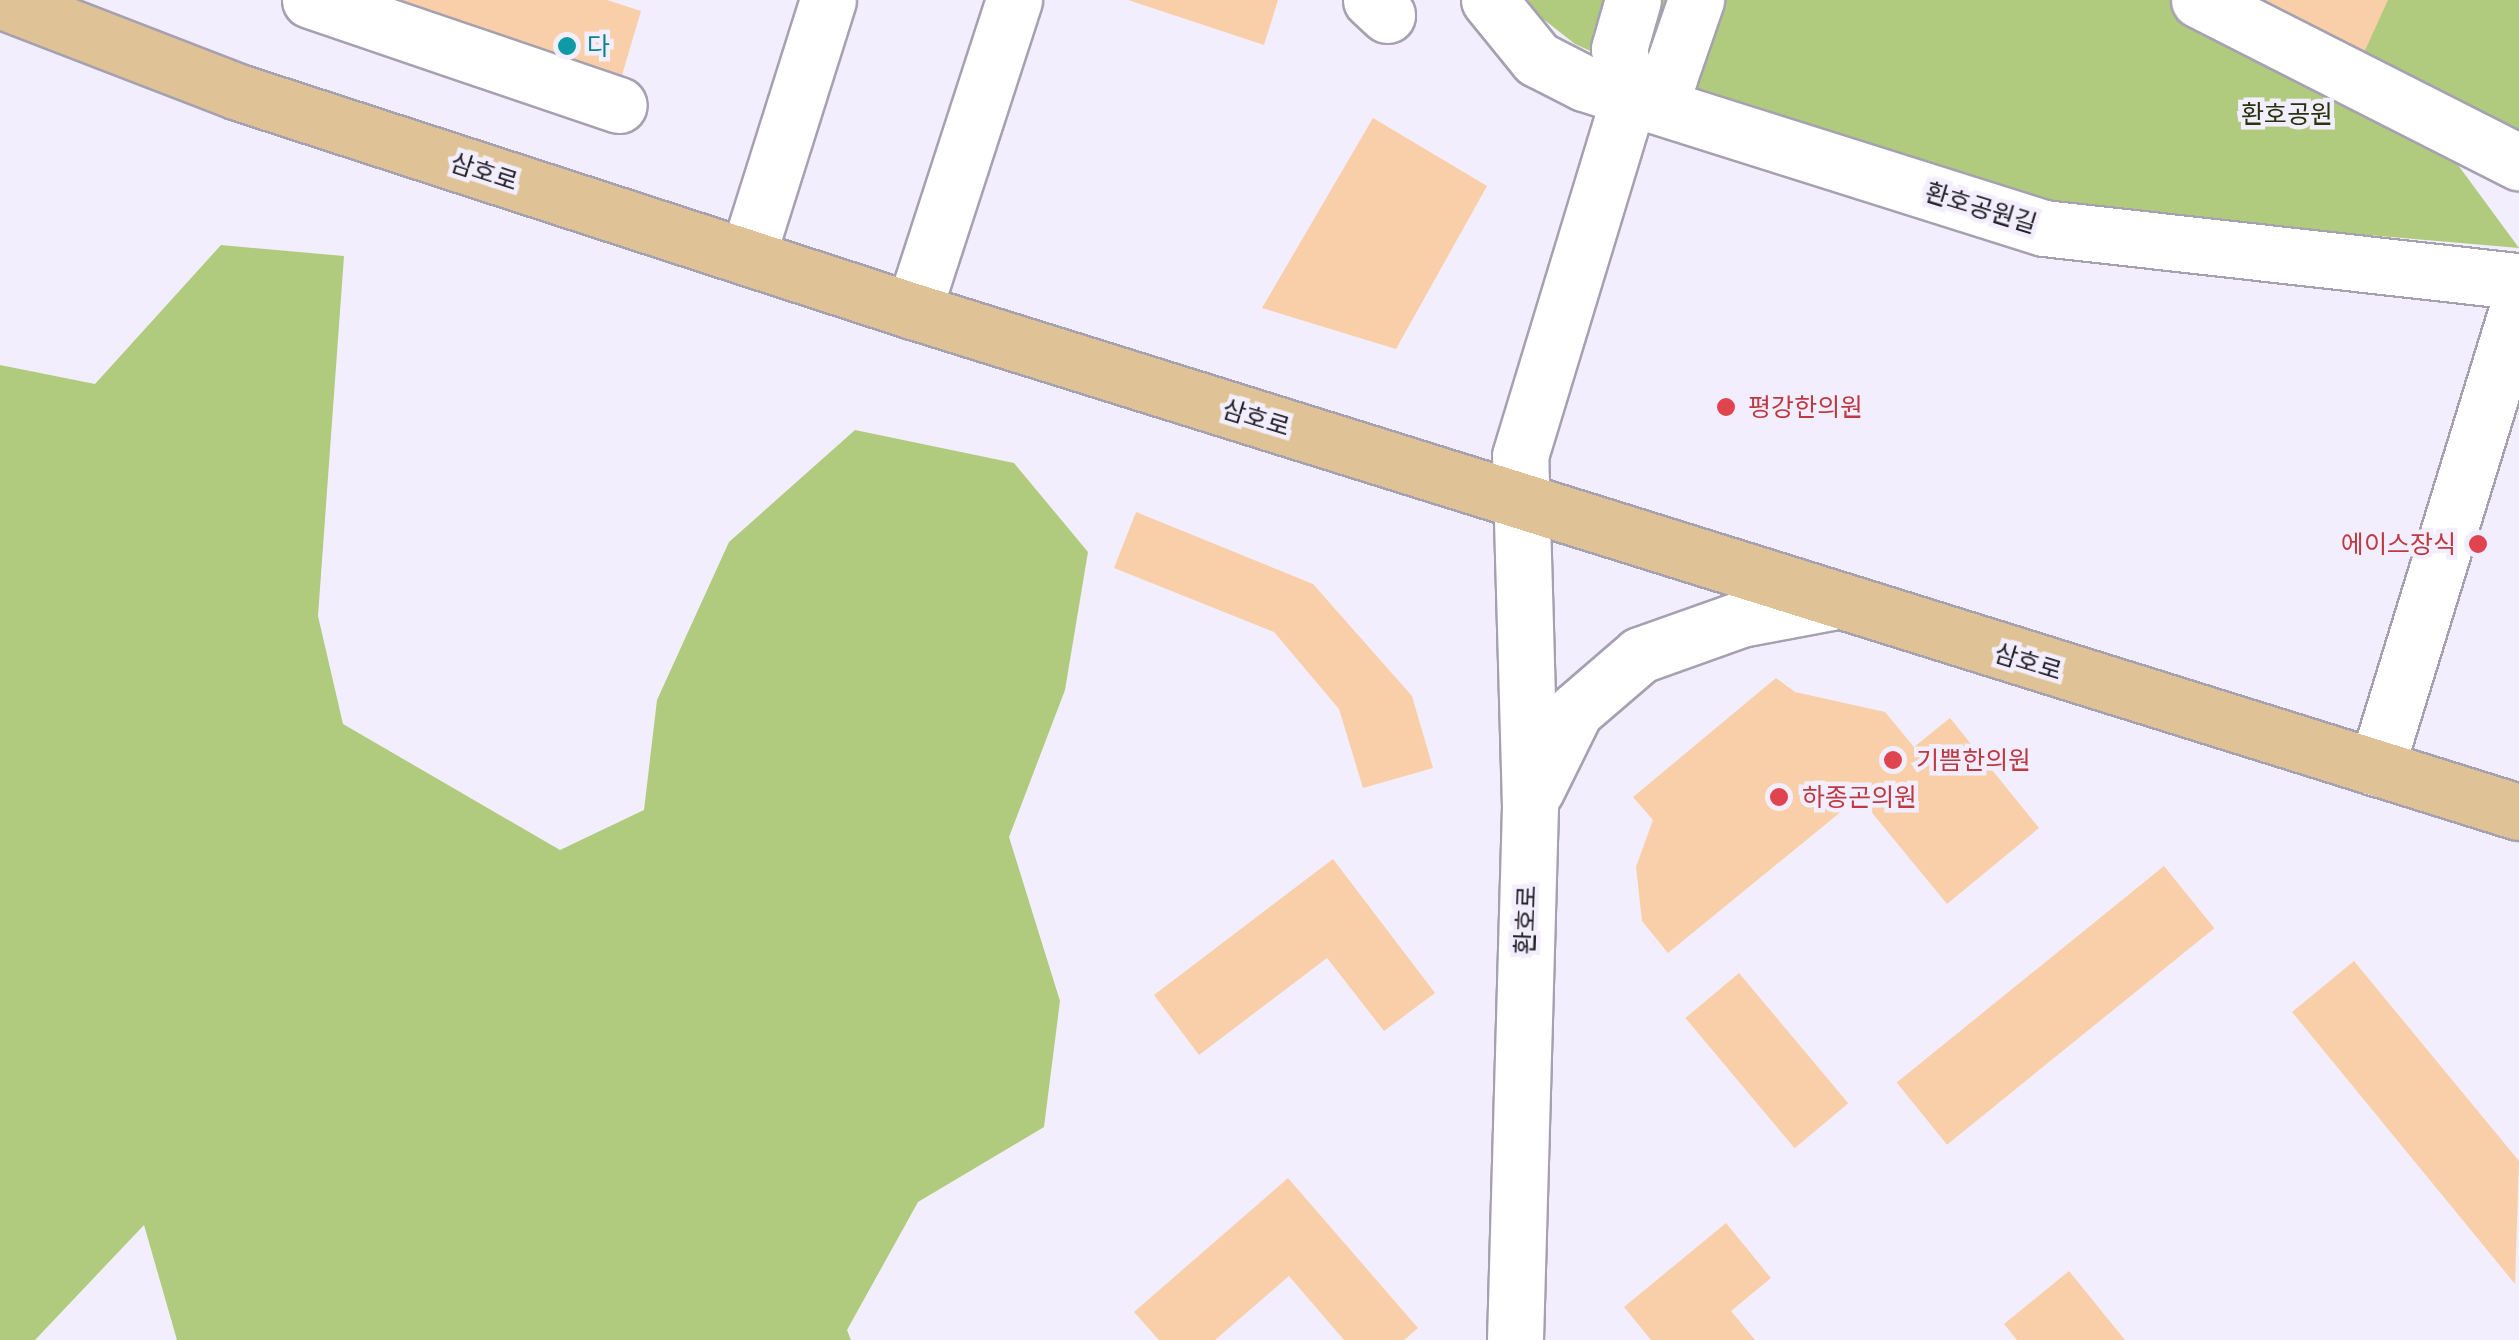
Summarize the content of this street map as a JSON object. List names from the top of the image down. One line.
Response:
{"streets":{"main road":["삼호로"],"street":["환호공원길","환호로"]},"crossings":[["삼호로","환호로"],["환호공원길","환호로"]],"parks":["환호공원"],"places":["다","평강한의원","에이스장식","기쁨한의원","하종곤의원"]}
